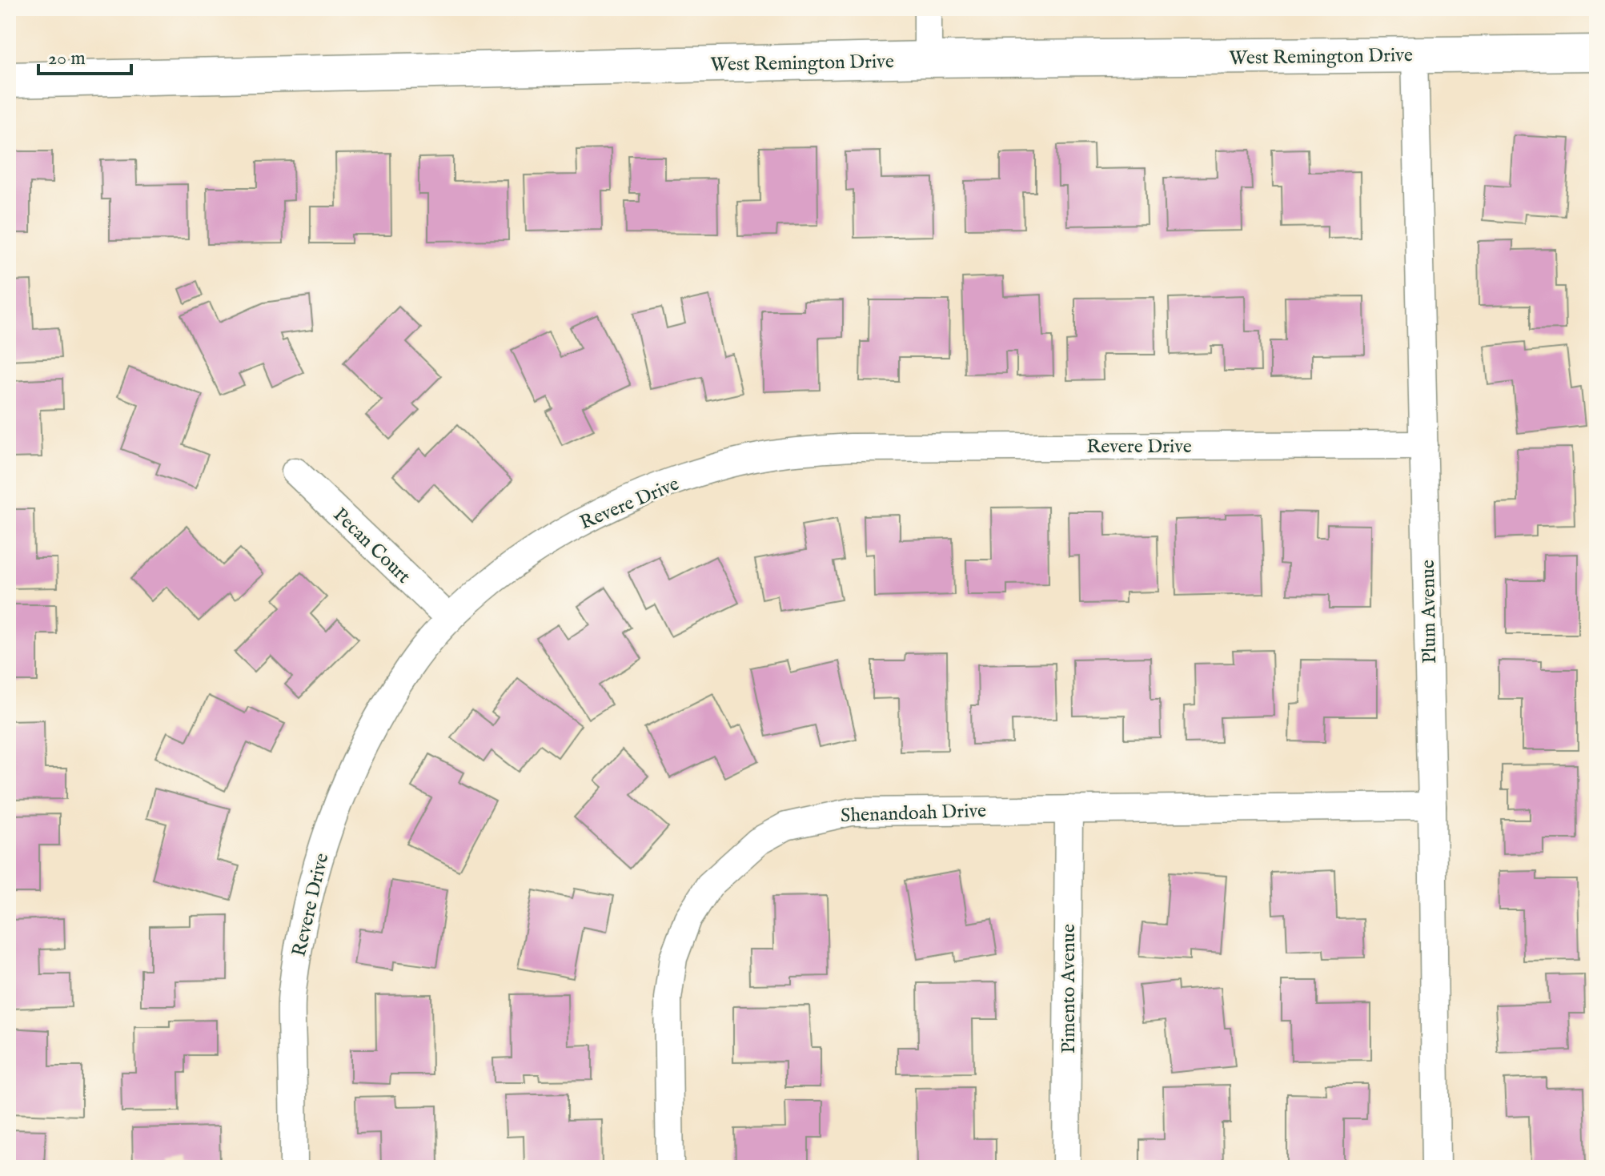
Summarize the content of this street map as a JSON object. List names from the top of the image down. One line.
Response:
{"streets":{"street":["West Remington Drive","Revere Drive","Pecan Court","Plum Avenue","Shenandoah Drive","Pimento Avenue"]},"crossings":[["West Remington Drive","Plum Avenue"],["Revere Drive","Pecan Court"],["Revere Drive","Plum Avenue"],["Plum Avenue","Shenandoah Drive"],["Shenandoah Drive","Pimento Avenue"]],"scale_bar":"20 m"}
